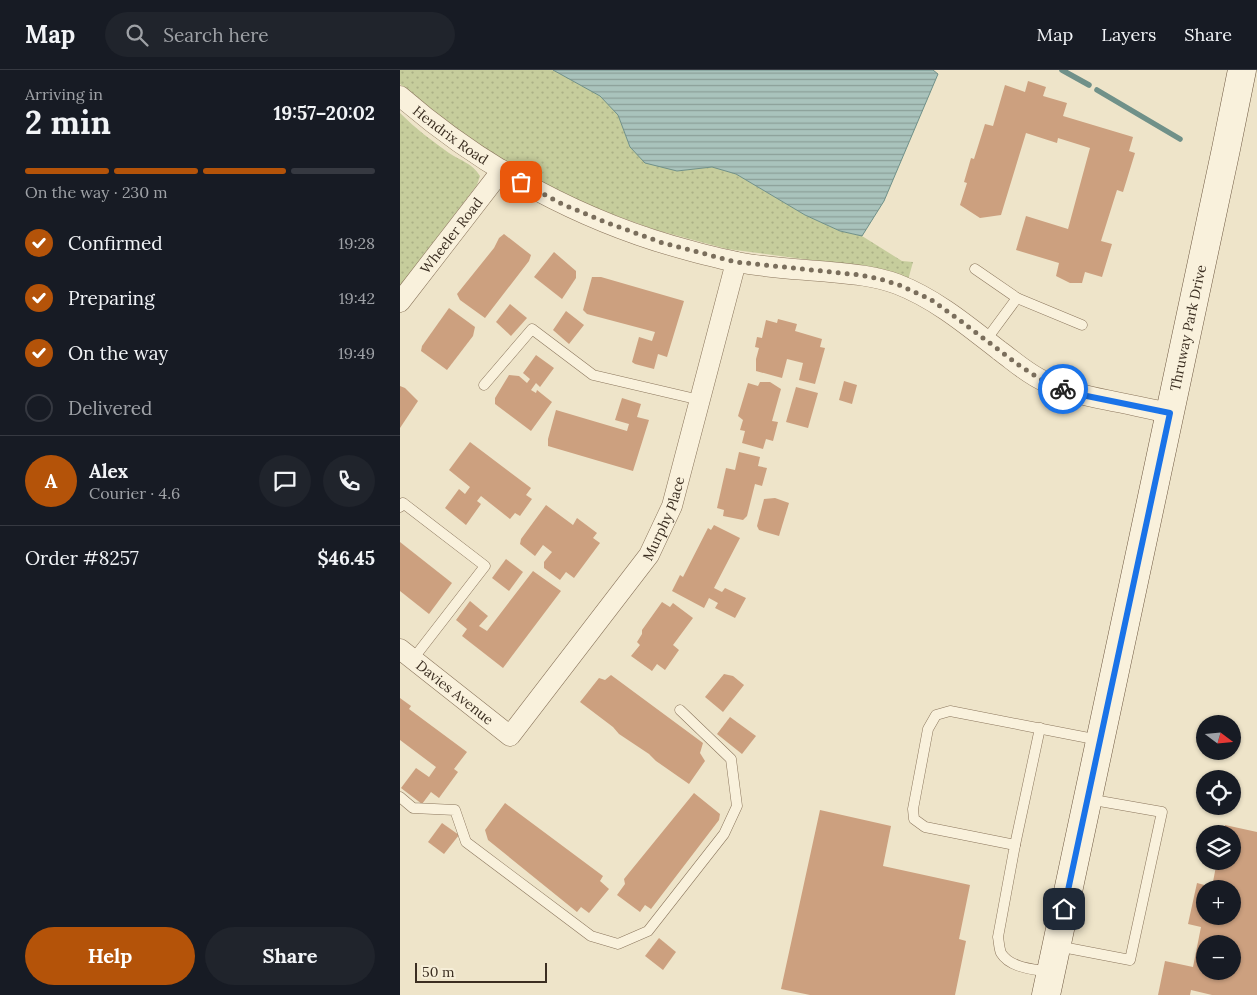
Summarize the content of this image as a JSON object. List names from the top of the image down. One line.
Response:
{"streets":{"main road":["Thruway Park Drive"],"street":["Hendrix Road","Wheeler Road","Murphy Place","Davies Avenue"]},"crossings":[["Hendrix Road","Wheeler Road"],["Hendrix Road","Thruway Park Drive"],["Hendrix Road","Murphy Place"],["Murphy Place","Davies Avenue"]],"scale_bar":"50 m","north":"right","page":{"header":"Map","search":"Search here","nav":["Map","Layers","Share"],"heading":["2 min","Arriving in","19:57–20:02"],"panel":["Alex","Courier · 4.6","Order #8257","$46.45"],"bar":"On the way · 230 m","list":[["Confirmed","19:28"],["Preparing","19:42"],["On the way","19:49"],"Delivered"],"round":"A","map_buttons":["+","−"],"buttons":["Help","Share"],"scale":"50 m"}}
